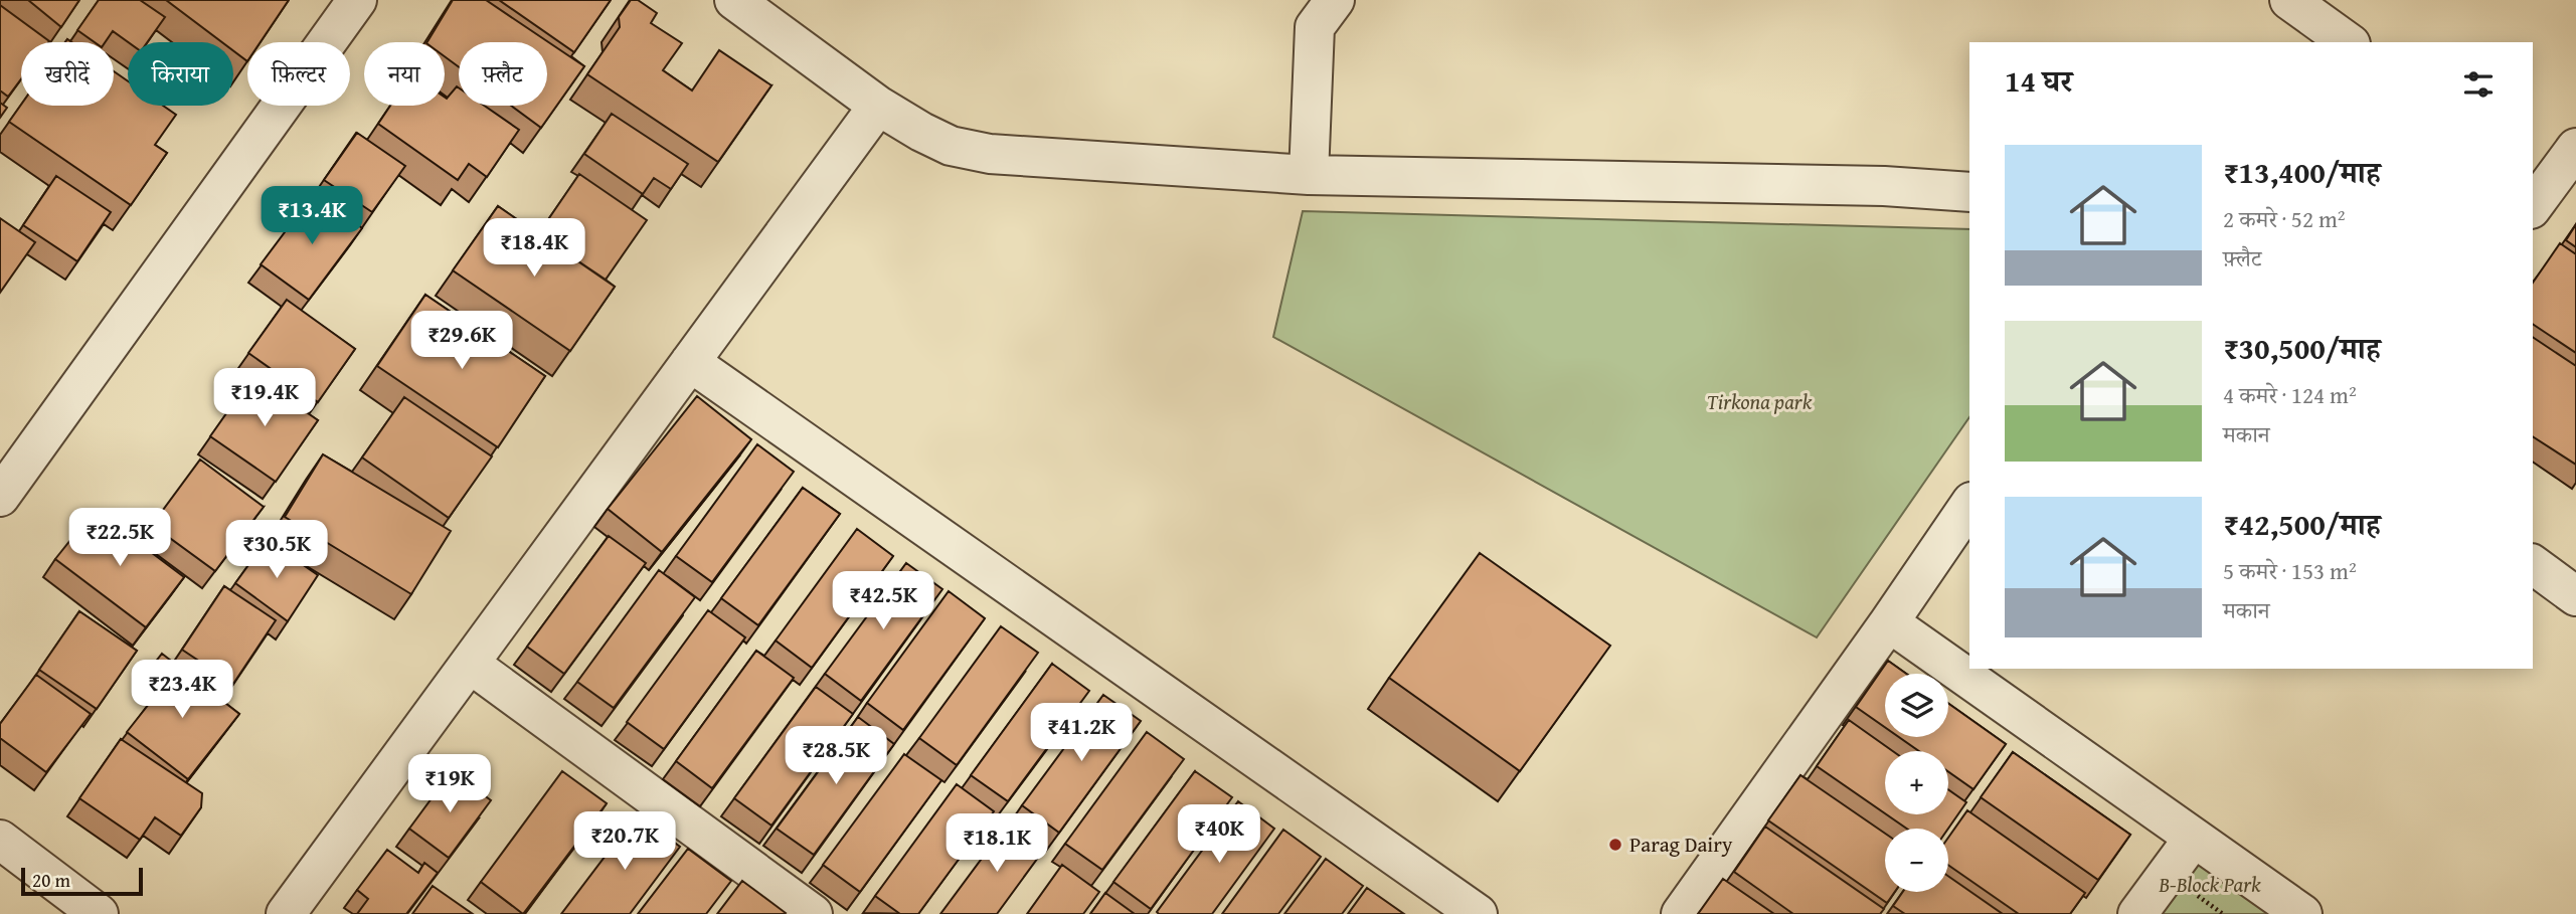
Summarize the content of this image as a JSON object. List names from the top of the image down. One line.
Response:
{"parks":["Tirkona park","B-Block Park"],"places":["Parag Dairy"],"scale_bar":"20 m","page":{"chip":["खरीदें","किराया","फ़िल्टर","नया","फ़्लैट"],"heading":"14 घर","list":[{"name":"₹13,400/माह","note":"2 कमरे · 52 m² · फ़्लैट"},{"name":"₹30,500/माह","note":"4 कमरे · 124 m² · मकान"},{"name":"₹42,500/माह","note":"5 कमरे · 153 m² · मकान"}],"price":["₹13.4K","₹18.4K","₹29.6K","₹19.4K","₹22.5K","₹30.5K","₹42.5K","₹23.4K","₹41.2K","₹28.5K","₹19K","₹40K","₹20.7K","₹18.1K"],"map_buttons":["+","−"],"scale":"20 m"}}
